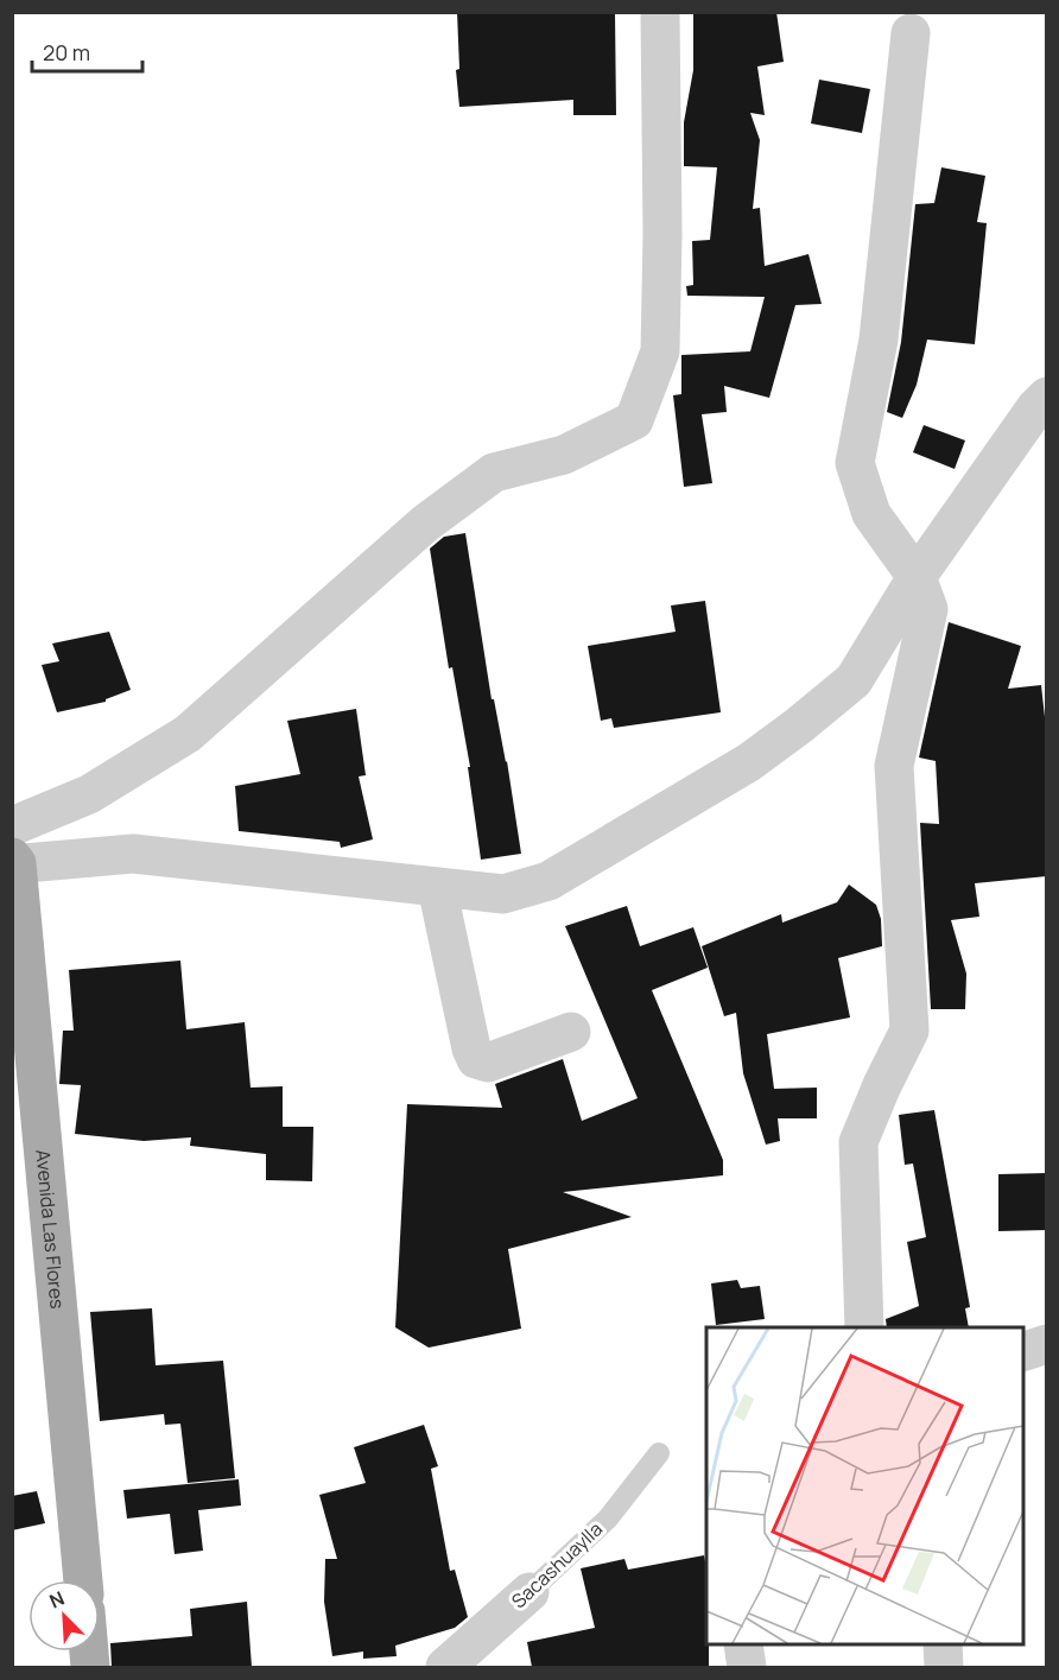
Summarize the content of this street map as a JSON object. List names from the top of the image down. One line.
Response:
{"streets":{"main road":["Avenida Las Flores"],"street":["Sacashuaylla"]},"scale_bar":"20 m","north":"top left"}
